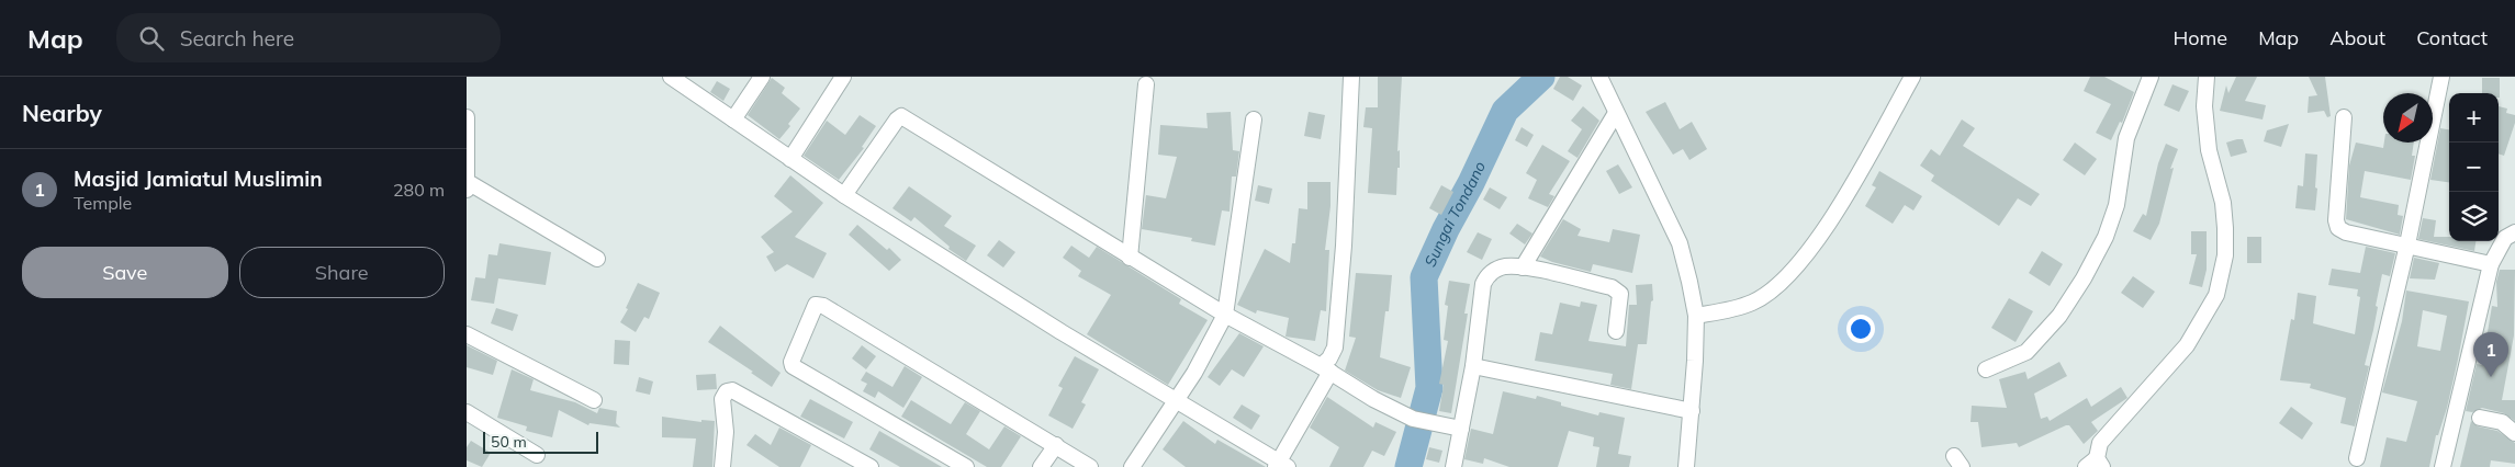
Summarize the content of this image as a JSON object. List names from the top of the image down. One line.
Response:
{"water":["Sungai Tondano"],"scale_bar":"50 m","north":"bottom left","page":{"header":"Map","search":"Search here","nav":["Home","Map","About","Contact"],"heading":"Nearby","map_buttons":["+","−"],"list":[{"mark":"1","name":"Masjid Jamiatul Muslimin","note":"Temple","value":"280 m"}],"buttons":["Save","Share"],"pins":"1","scale":"50 m"}}
